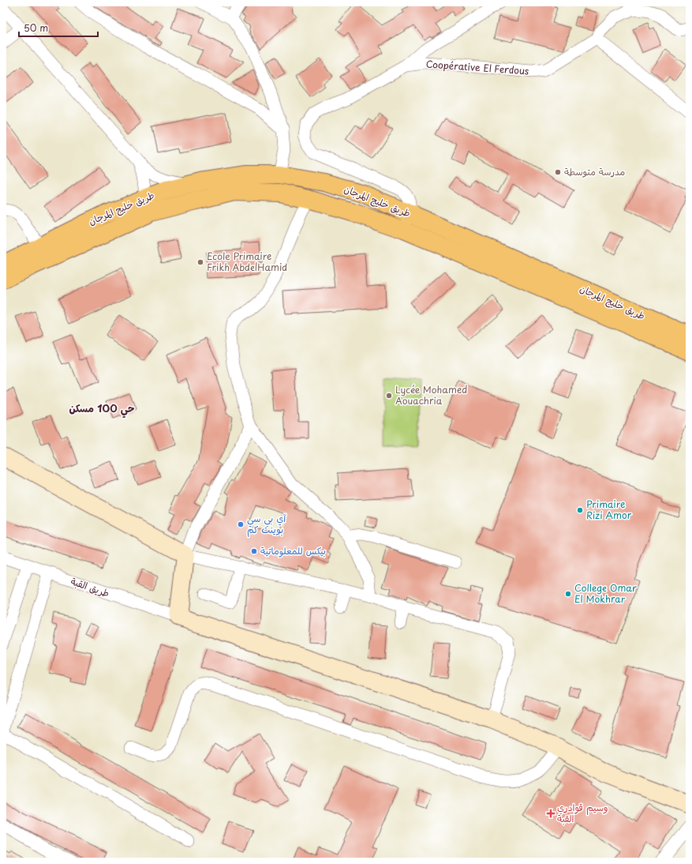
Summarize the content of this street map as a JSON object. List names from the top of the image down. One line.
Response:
{"streets":{"main road":["طريق خليج المرجان"],"street":["Coopérative El Ferdous","طريق القبة"]},"districts":["حي 100 مسكن"],"places":{"other":["مدرسة متوسطة","Ecole Primaire Frikh AbdelHamid","Lycée Mohamed Aouachria","Primaire Rizi Amor","آي بي سي بوينت كم","بيكس للمعلوماتية","College Omar El Mokhrar"],"health":["وسيم قوادري القبة"]},"scale_bar":"50 m"}
